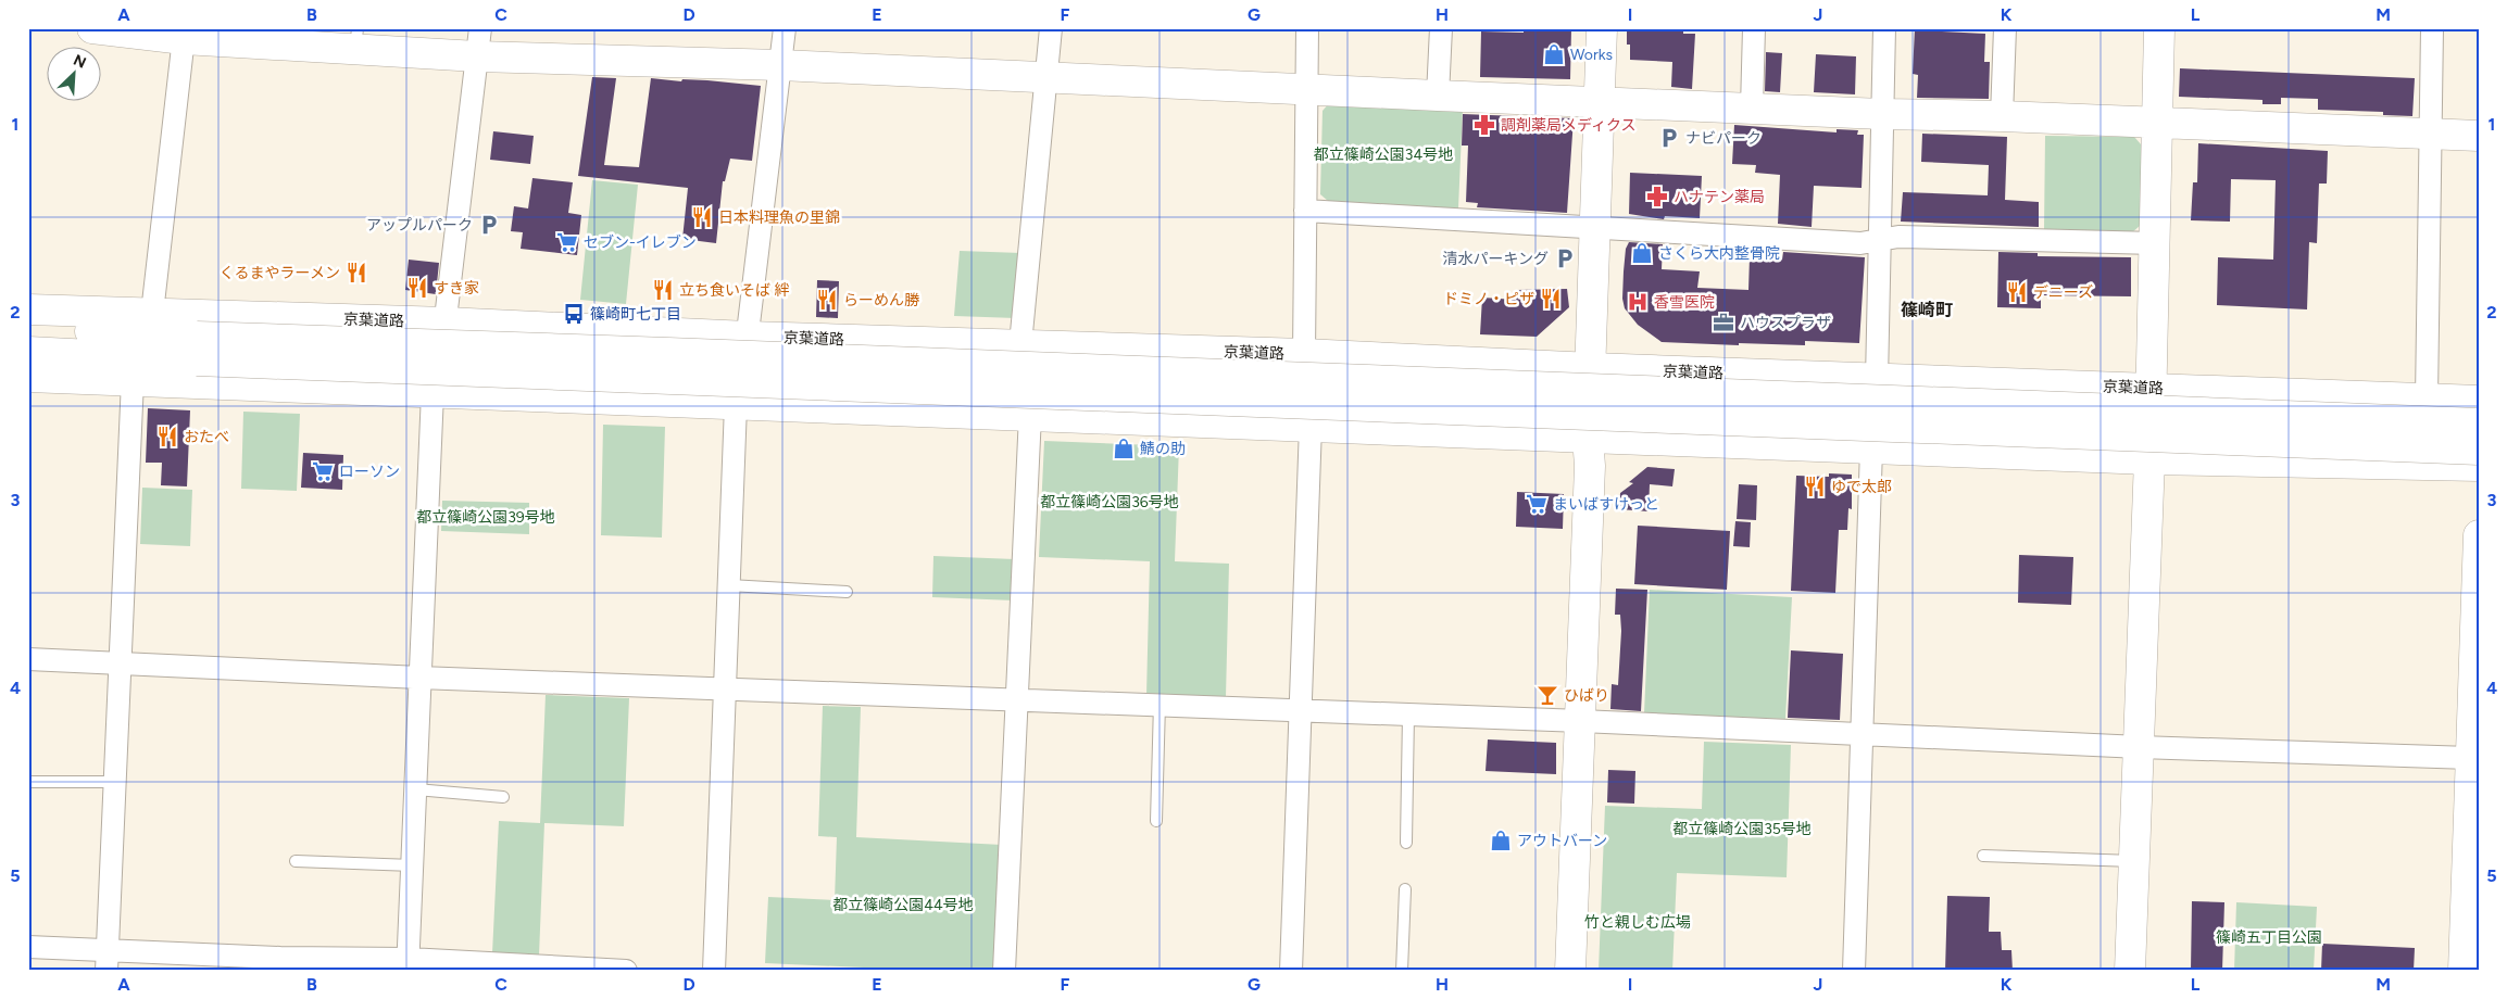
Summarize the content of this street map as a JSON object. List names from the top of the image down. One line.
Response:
{"streets":{"main road":["京葉道路"]},"districts":["篠崎町"],"parks":["都立篠崎公園34号地","都立篠崎公園36号地","都立篠崎公園39号地","都立篠崎公園35号地","都立篠崎公園44号地","竹と親しむ広場","篠崎五丁目公園"],"places":{"shop":["Works","さくら大内整骨院","鯖の助","アウトバーン"],"pharmacy":["調剤薬局メディクス","ハナテン薬局"],"parking":["ナビパーク","アップルパーク","清水パーキング"],"restaurant":["日本料理魚の里錦","くるまやラーメン","すき家","立ち食いそば 絆","デニーズ","ドミノ・ピザ","らーめん勝","おたべ","ゆで太郎"],"supermarket":["セブン-イレブン","ローソン","まいばすけっと"],"hospital":["香雪医院"],"bus stop":["篠崎町七丁目"],"office":["ハウスプラザ"],"bar":["ひばり"]},"north":"top right","grid":{"columns":["A","B","C","D","E","F","G","H","I","J","K","L","M"],"rows":["1","2","3","4","5"]}}
